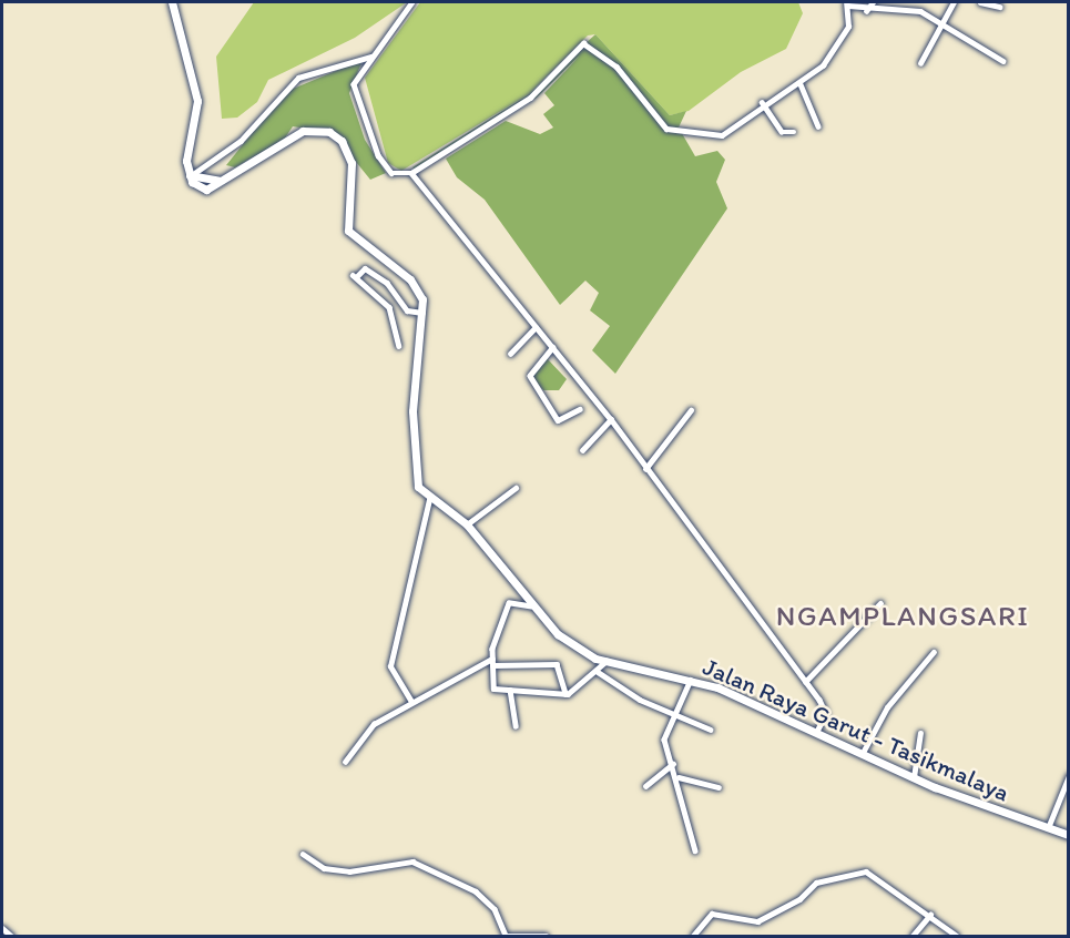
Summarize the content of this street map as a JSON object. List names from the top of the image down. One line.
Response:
{"streets":{"main road":["Jalan Raya Garut - Tasikmalaya"]},"districts":["NGAMPLANGSARI"]}
